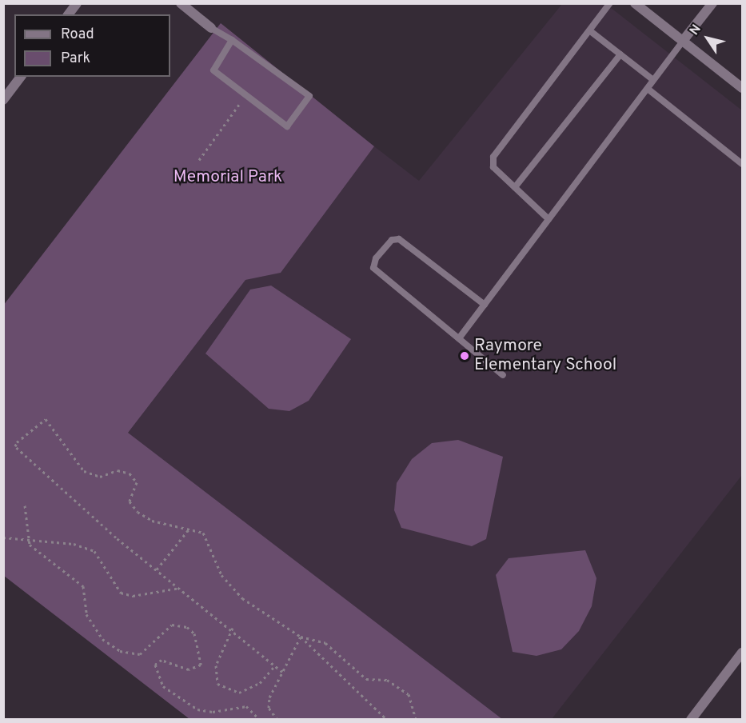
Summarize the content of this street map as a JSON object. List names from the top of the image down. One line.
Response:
{"parks":["Memorial Park"],"places":["Raymore Elementary School"],"legend":["Road","Park"],"north":"top left"}
